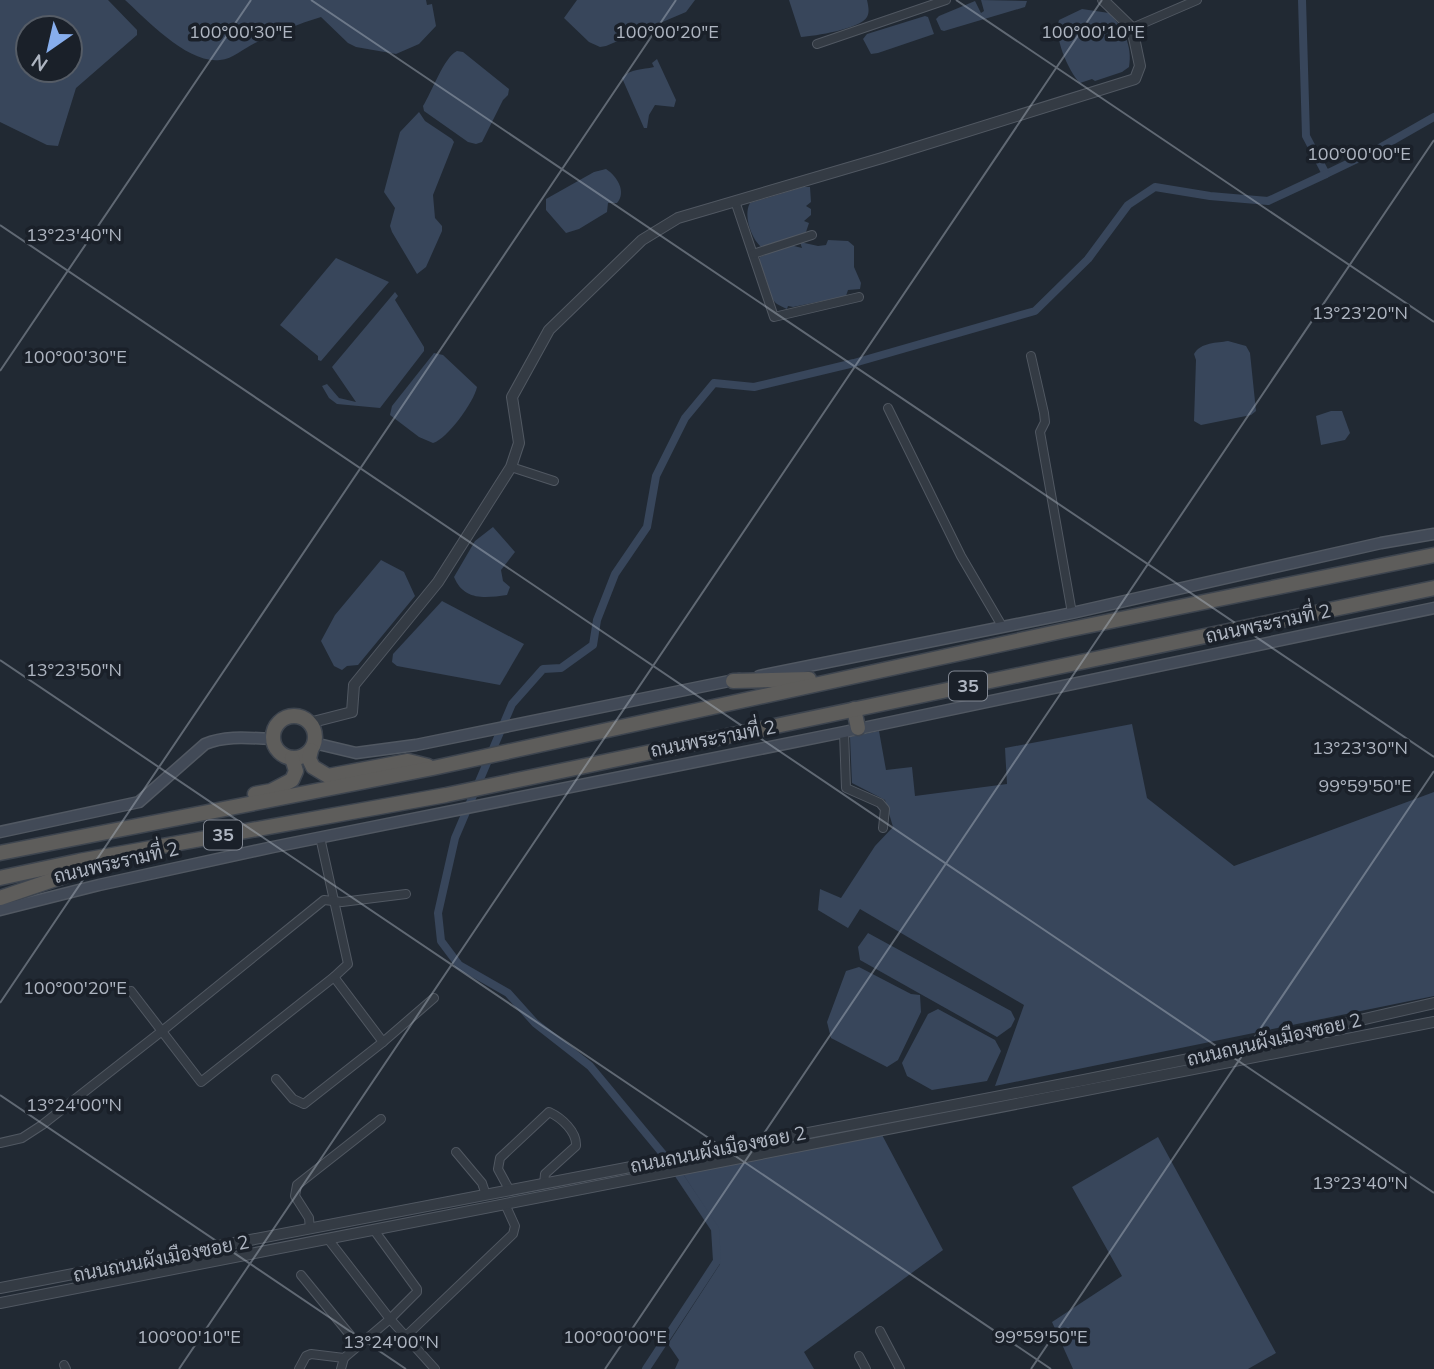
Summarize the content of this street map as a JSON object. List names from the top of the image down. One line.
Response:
{"streets":{"highway":["ถนนพระรามที่ 2","35"],"street":["ถนนถนนผังเมืองซอย 2"]},"north":"bottom left","coordinates":["100°00'30\"E","100°00'20\"E","100°00'10\"E","100°00'00\"E","13°23'40\"N","13°23'20\"N","13°23'50\"N","13°23'30\"N","99°59'50\"E","13°24'00\"N"]}
